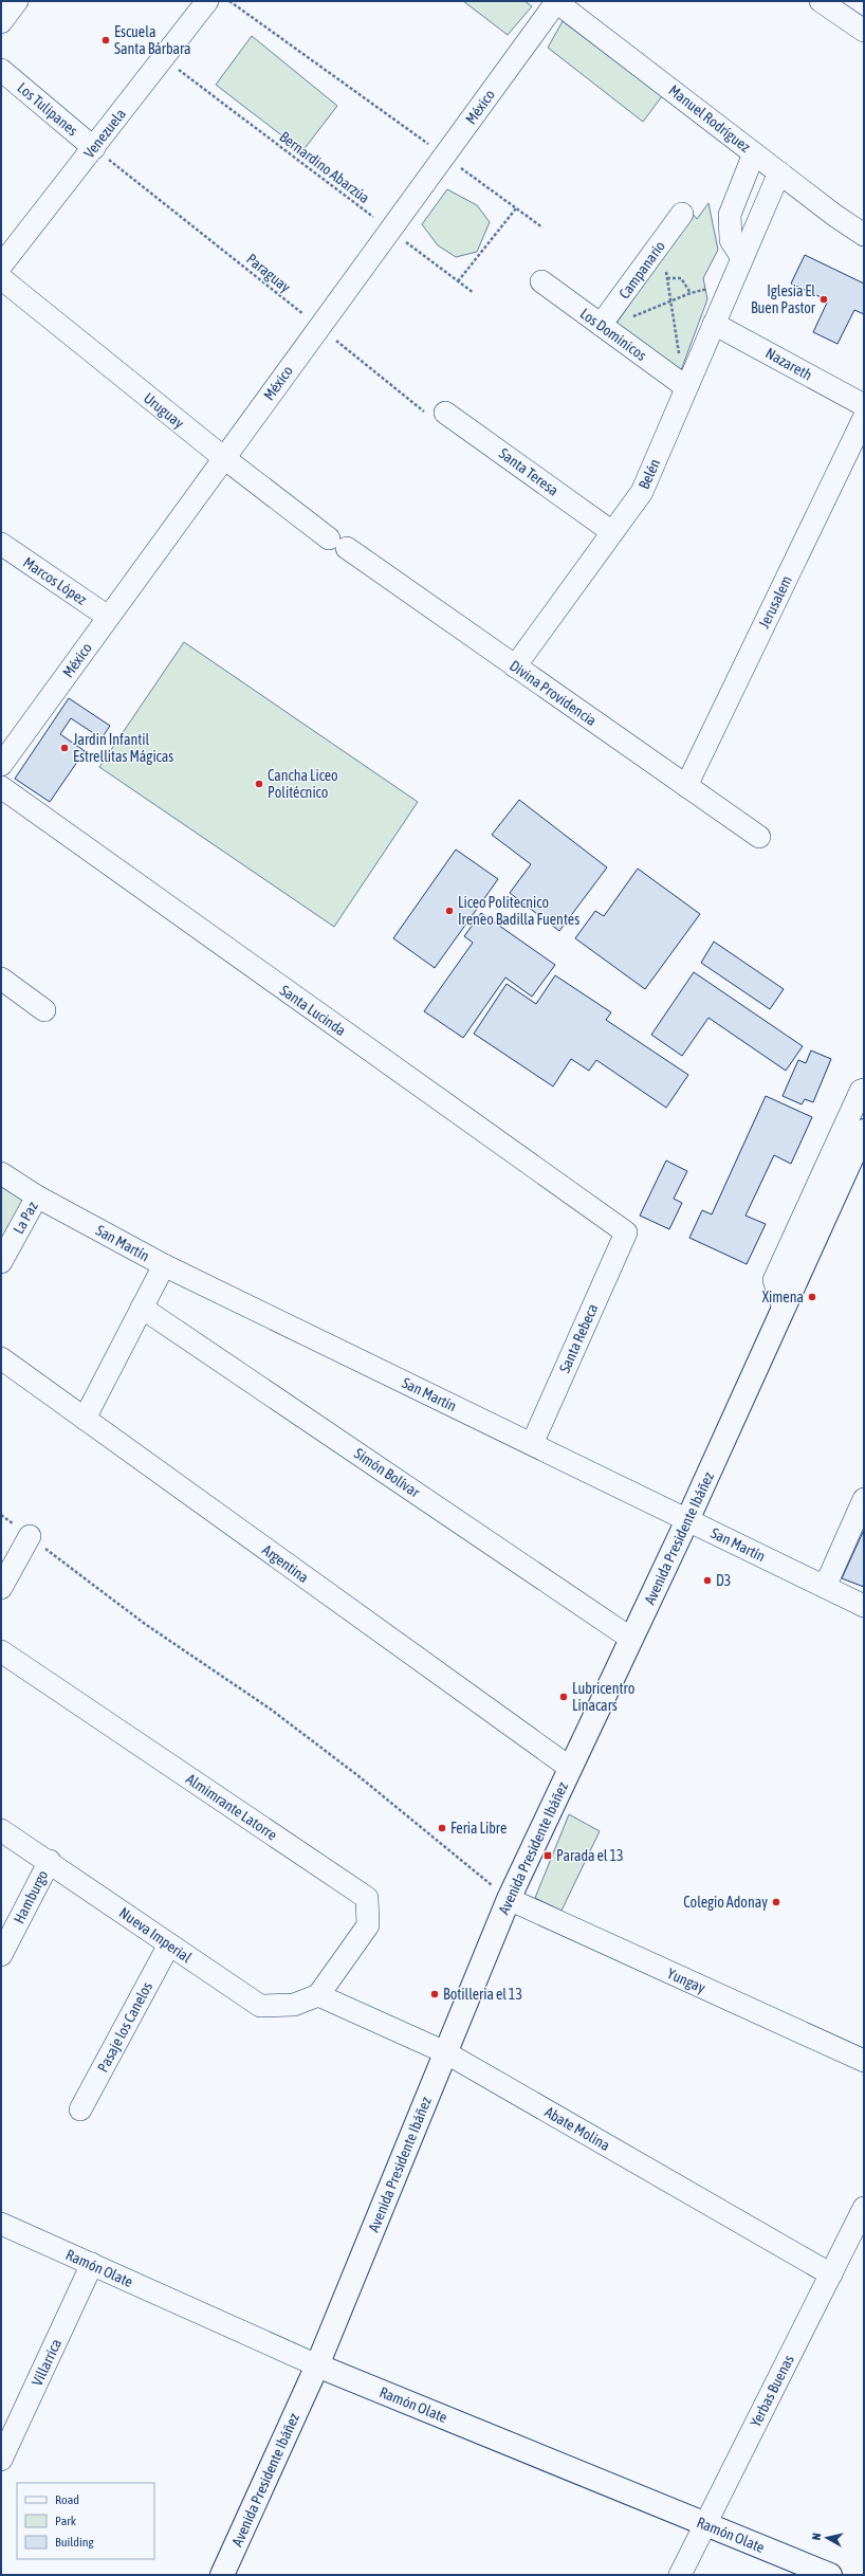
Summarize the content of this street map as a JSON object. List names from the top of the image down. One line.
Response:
{"streets":{"main road":["Avenida Presidente Ibáñez","Ramón Olate"],"street":["México","Los Tulipanes","Manuel Rodríguez","Venezuela","Campanario","Los Dominicos","Nazareth","Uruguay","Santa Teresa","Belén","Marcos López","Jerusalem","Divina Providencia","Santa Lucinda","La Paz","San Martín","Santa Rebeca","Simón Bolívar","Argentina","Almimrante Latorre","Hamburgo","Nueva Imperial","Yungay","Pasaje los Canelos","Abate Molina","Villarrica","Yerbas Buenas"],"path":["Bernardino Abarzúa","Paraguay"]},"crossings":[["México","Manuel Rodríguez"],["México","Bernardino Abarzúa"],["México","Paraguay"],["México","Uruguay"],["México","Marcos López"],["Los Tulipanes","Venezuela"],["Los Tulipanes","Paraguay"],["Manuel Rodríguez","Belén"],["Venezuela","Bernardino Abarzúa"],["Venezuela","Paraguay"],["Campanario","Los Dominicos"],["Paraguay","Santa Teresa"],["Los Dominicos","Belén"],["Nazareth","Belén"],["Uruguay","Divina Providencia"],["Santa Teresa","Belén"],["Belén","Divina Providencia"],["Jerusalem","Divina Providencia"],["Santa Lucinda","Santa Rebeca"],["La Paz","San Martín"],["San Martín","Santa Rebeca"],["San Martín","Avenida Presidente Ibáñez"],["Simón Bolívar","Avenida Presidente Ibáñez"],["Avenida Presidente Ibáñez","Argentina"],["Avenida Presidente Ibáñez","Yungay"],["Avenida Presidente Ibáñez","Abate Molina"],["Avenida Presidente Ibáñez","Ramón Olate"],["Almimrante Latorre","Nueva Imperial"],["Almimrante Latorre","Abate Molina"],["Hamburgo","Nueva Imperial"],["Nueva Imperial","Pasaje los Canelos"],["Nueva Imperial","Abate Molina"],["Abate Molina","Yerbas Buenas"],["Ramón Olate","Villarrica"],["Ramón Olate","Yerbas Buenas"]],"places":{"other":["Escuela Santa Bárbara","Iglesia El Buen Pastor","Jardin Infantil Estrellitas Mágicas","Cancha Liceo Politécnico","Liceo Politecnico Ireneo Badilla Fuentes","Ximena","D3","Lubricentro Linacars","Feria Libre","Colegio Adonay","Botilleria el 13"],"transit":["Parada el 13"]},"legend":["Road","Park","Building"],"north":"left"}
